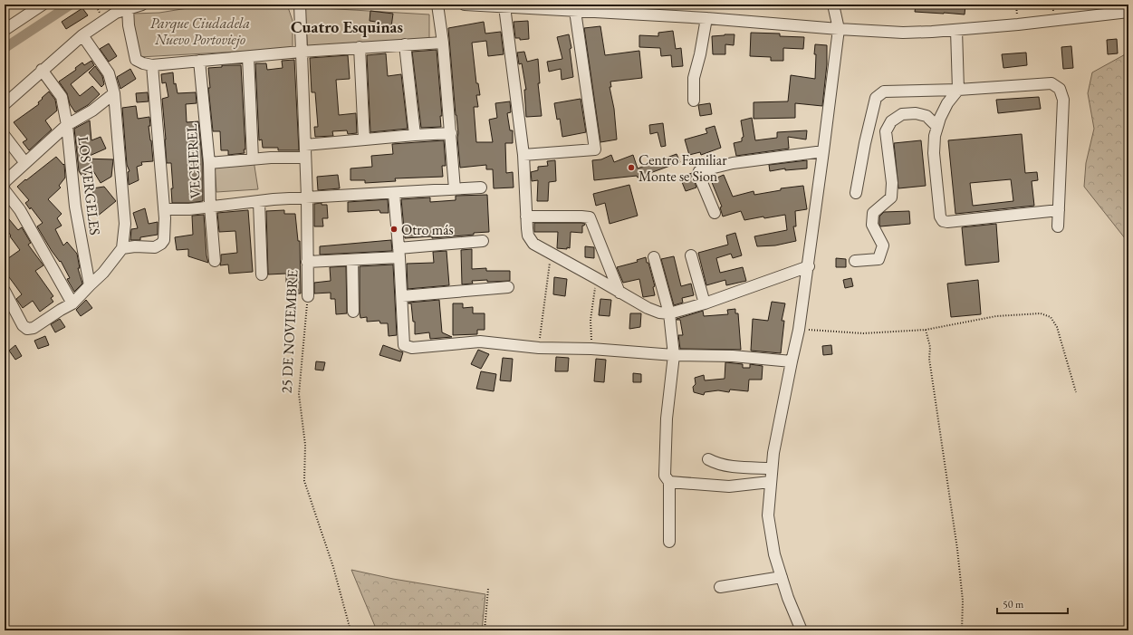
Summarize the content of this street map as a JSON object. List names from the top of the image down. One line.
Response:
{"streets":{"street":["VECHEREL","LOS VERGELES","25 DE NOVIEMBRE"]},"districts":["Cuatro Esquinas"],"parks":["Parque Ciudadela Nuevo Portoviejo"],"places":["Centro Familiar Monte se Sion","Otro más"],"scale_bar":"50 m"}
